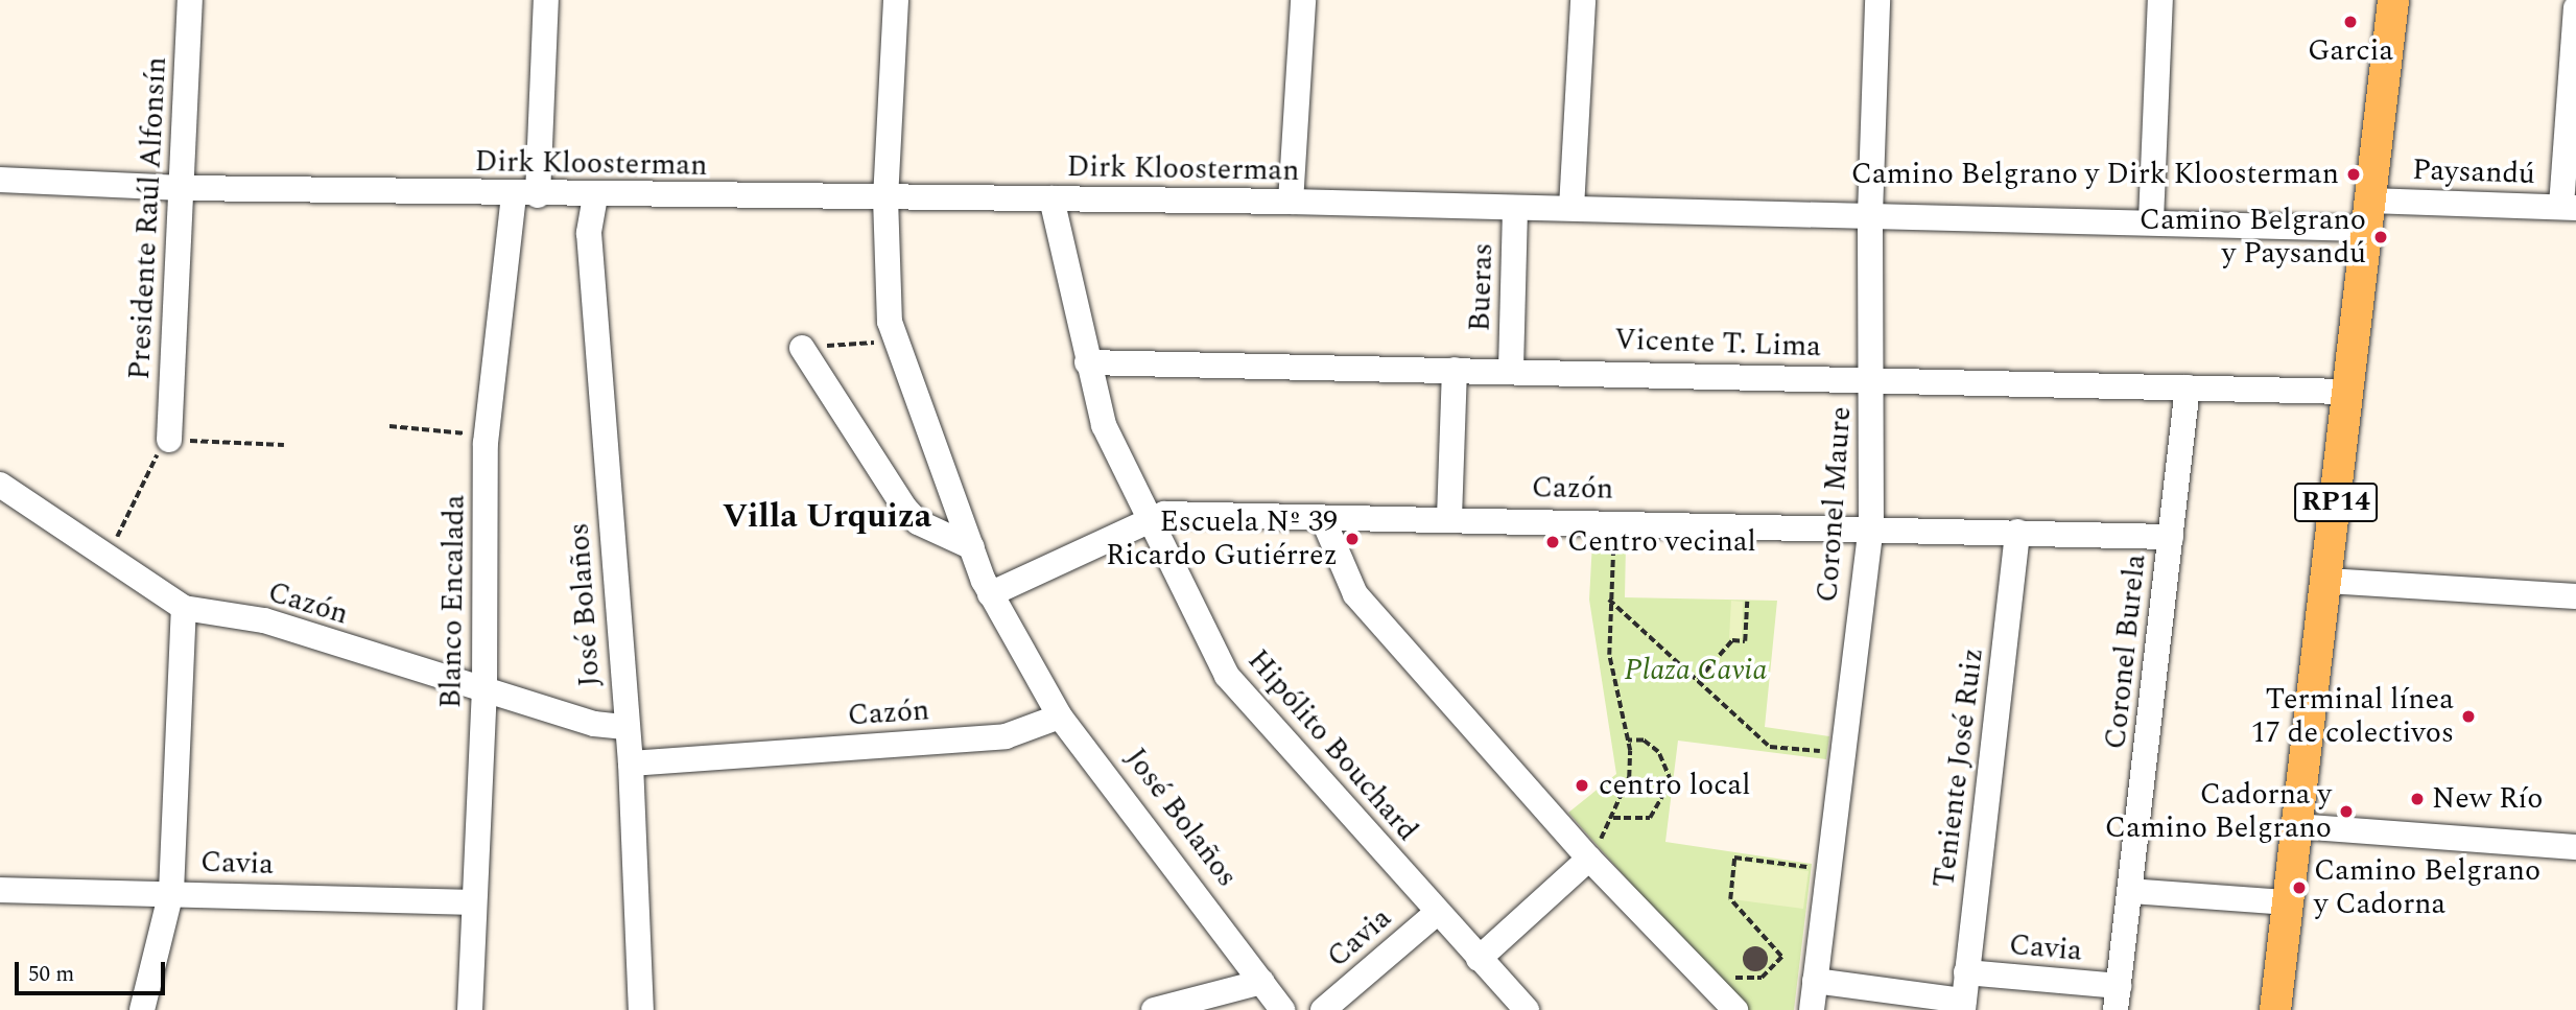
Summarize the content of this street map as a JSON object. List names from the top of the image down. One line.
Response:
{"streets":{"main road":["RP14"],"street":["Dirk Kloosterman","Paysandú","Presidente Raúl Alfonsín","Bueras","Vicente T. Lima","Cazón","Coronel Maure","Blanco Encalada","José Bolaños","Coronel Burela","Hipólito Bouchard","Teniente José Ruiz","Cavia"]},"crossings":[["Dirk Kloosterman","Paysandú"],["Dirk Kloosterman","Presidente Raúl Alfonsín"],["Dirk Kloosterman","Bueras"],["Dirk Kloosterman","RP14"],["Dirk Kloosterman","Coronel Maure"],["Dirk Kloosterman","Blanco Encalada"],["Dirk Kloosterman","José Bolaños"],["Dirk Kloosterman","Hipólito Bouchard"],["Paysandú","RP14"],["Bueras","Vicente T. Lima"],["Bueras","Cazón"],["Vicente T. Lima","RP14"],["Vicente T. Lima","Coronel Maure"],["Vicente T. Lima","Coronel Burela"],["Vicente T. Lima","Hipólito Bouchard"],["Cazón","Coronel Maure"],["Cazón","Blanco Encalada"],["Cazón","José Bolaños"],["Cazón","Coronel Burela"],["Cazón","Hipólito Bouchard"],["Cazón","Teniente José Ruiz"],["Blanco Encalada","Cavia"],["Coronel Burela","Cavia"],["Hipólito Bouchard","Cavia"],["Teniente José Ruiz","Cavia"]],"districts":["Villa Urquiza"],"parks":["Plaza Cavia"],"places":["Garcia","Camino Belgrano y Dirk Kloosterman","Camino Belgrano y Paysandú","Escuela Nº 39 Ricardo Gutiérrez","Centro vecinal","Terminal línea 17 de colectivos","centro local","New Río","Cadorna y Camino Belgrano","Camino Belgrano y Cadorna"],"scale_bar":"50 m"}
